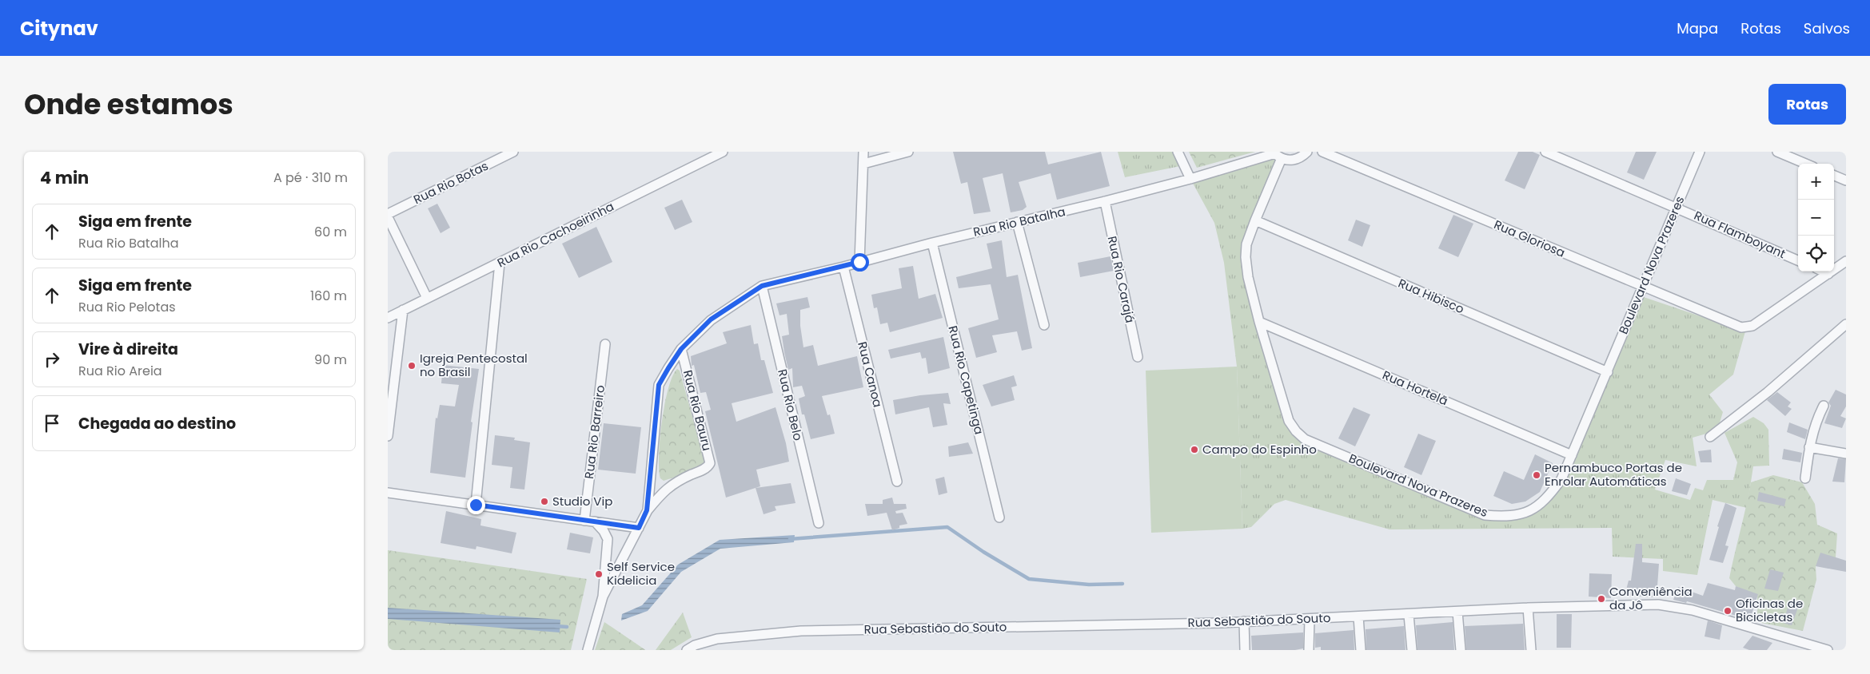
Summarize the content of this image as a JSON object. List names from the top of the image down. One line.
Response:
{"streets":{"street":["Rua Rio Botas","Rua Rio Batalha","Rua Rio Cachoeirinha","Rua Flamboyant","Rua Gloriosa","Boulevard Nova Prazeres","Rua Rio Carajá","Rua Hibisco","Rua Canoa","Rua Rio Capetinga","Rua Hortelã","Rua Rio Belo","Rua Rio Bauru","Rua Rio Barreiro","Rua Sebastião do Souto"]},"crossings":[["Rua Rio Batalha","Boulevard Nova Prazeres"],["Rua Rio Batalha","Rua Rio Carajá"],["Rua Rio Batalha","Rua Canoa"],["Rua Rio Batalha","Rua Rio Capetinga"],["Rua Rio Batalha","Rua Rio Belo"],["Rua Flamboyant","Boulevard Nova Prazeres"],["Rua Gloriosa","Boulevard Nova Prazeres"],["Boulevard Nova Prazeres","Rua Hibisco"],["Boulevard Nova Prazeres","Rua Hortelã"]],"places":["Igreja Pentecostal no Brasil","Campo do Espinho","Pernambuco Portas de Enrolar Automáticas","Studio Vip","Self Service Kidelicia","Conveniência da Jô","Oficinas de Bicicletas"],"page":{"header":"Citynav","nav":["Mapa","Rotas","Salvos"],"title":"Onde estamos","buttons":"Rotas","heading":["4 min","A pé · 310 m"],"map_buttons":["+","−"],"list":[["Siga em frente","Rua Rio Batalha","60 m"],["Siga em frente","Rua Rio Pelotas","160 m"],["Vire à direita","Rua Rio Areia","90 m"],"Chegada ao destino"]}}
